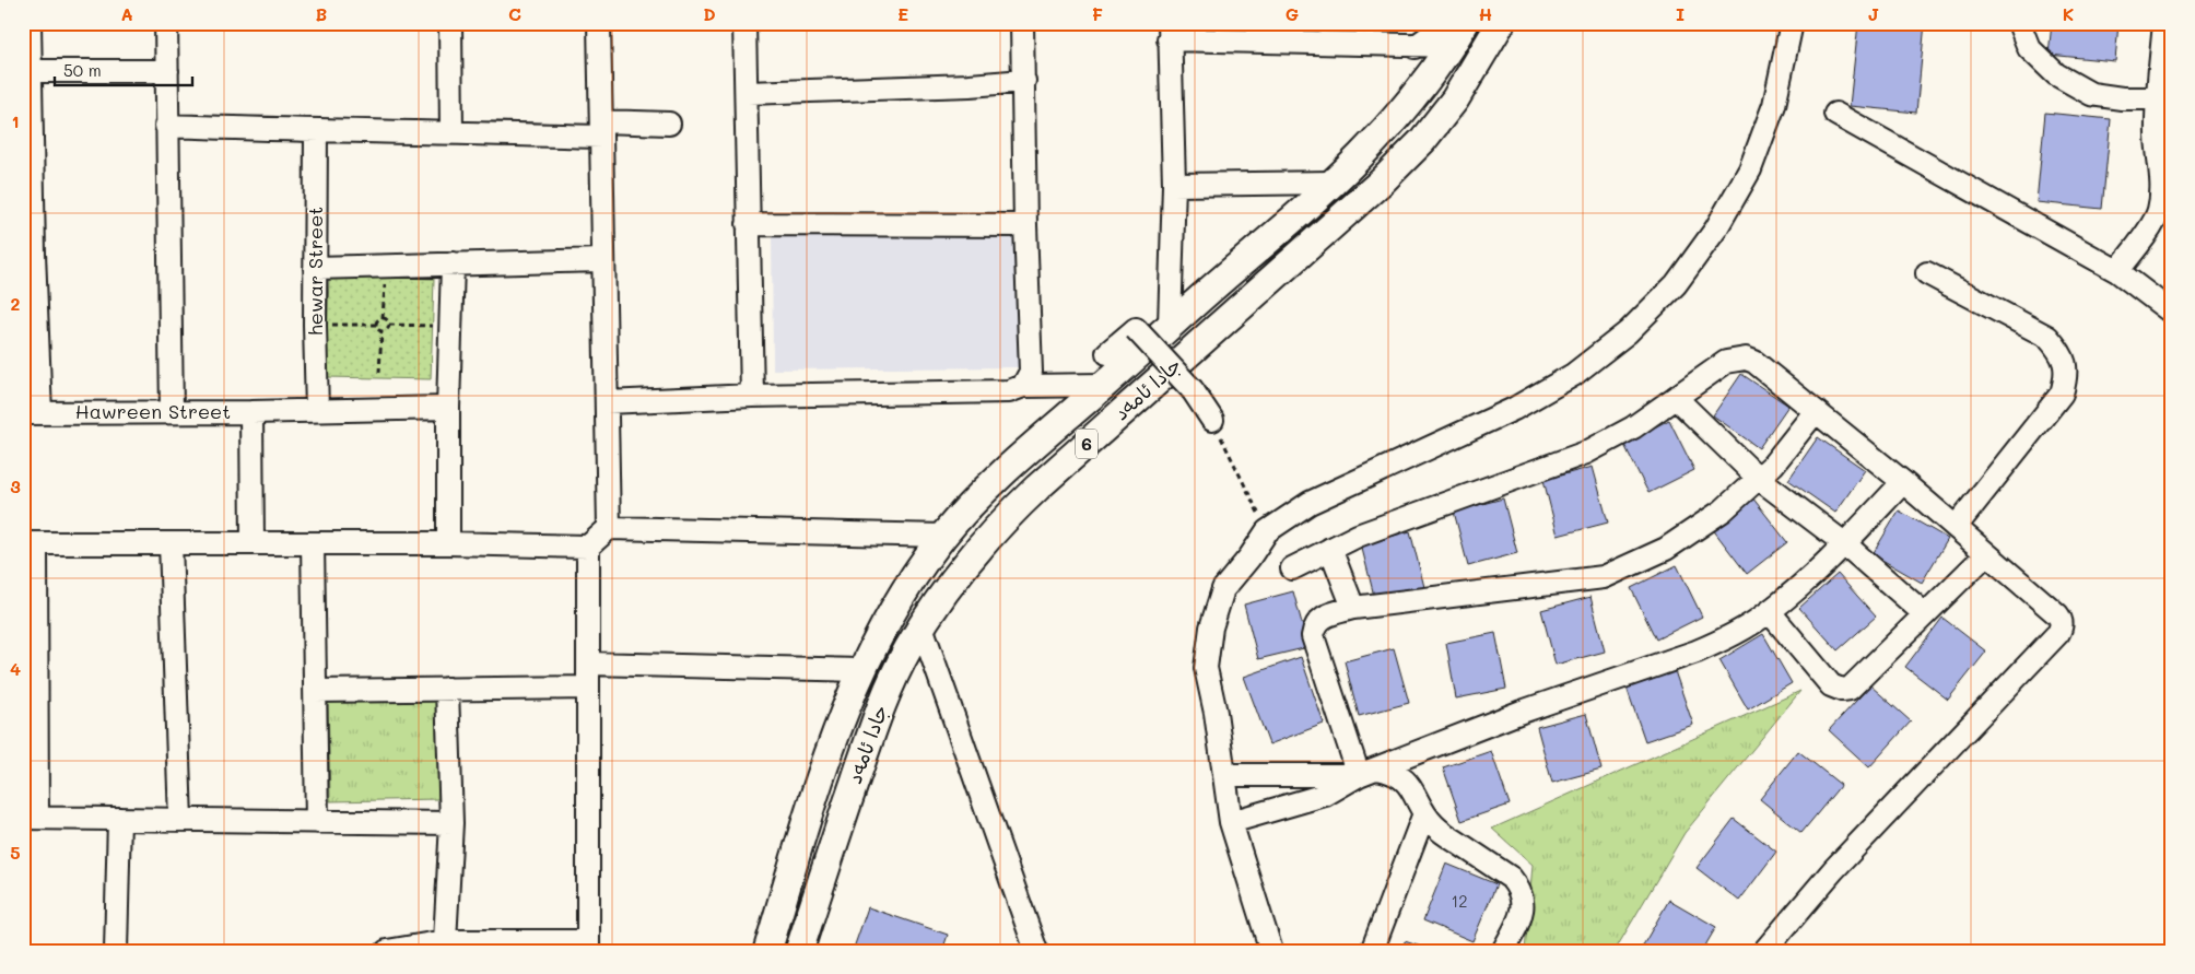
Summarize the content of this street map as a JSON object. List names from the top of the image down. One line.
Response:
{"streets":{"main road":["جادا ئامەد","6"],"street":["hewar Street","Hawreen Street"]},"house_numbers":["12"],"scale_bar":"50 m","grid":{"columns":["A","B","C","D","E","F","G","H","I","J","K"],"rows":["1","2","3","4","5"]}}
